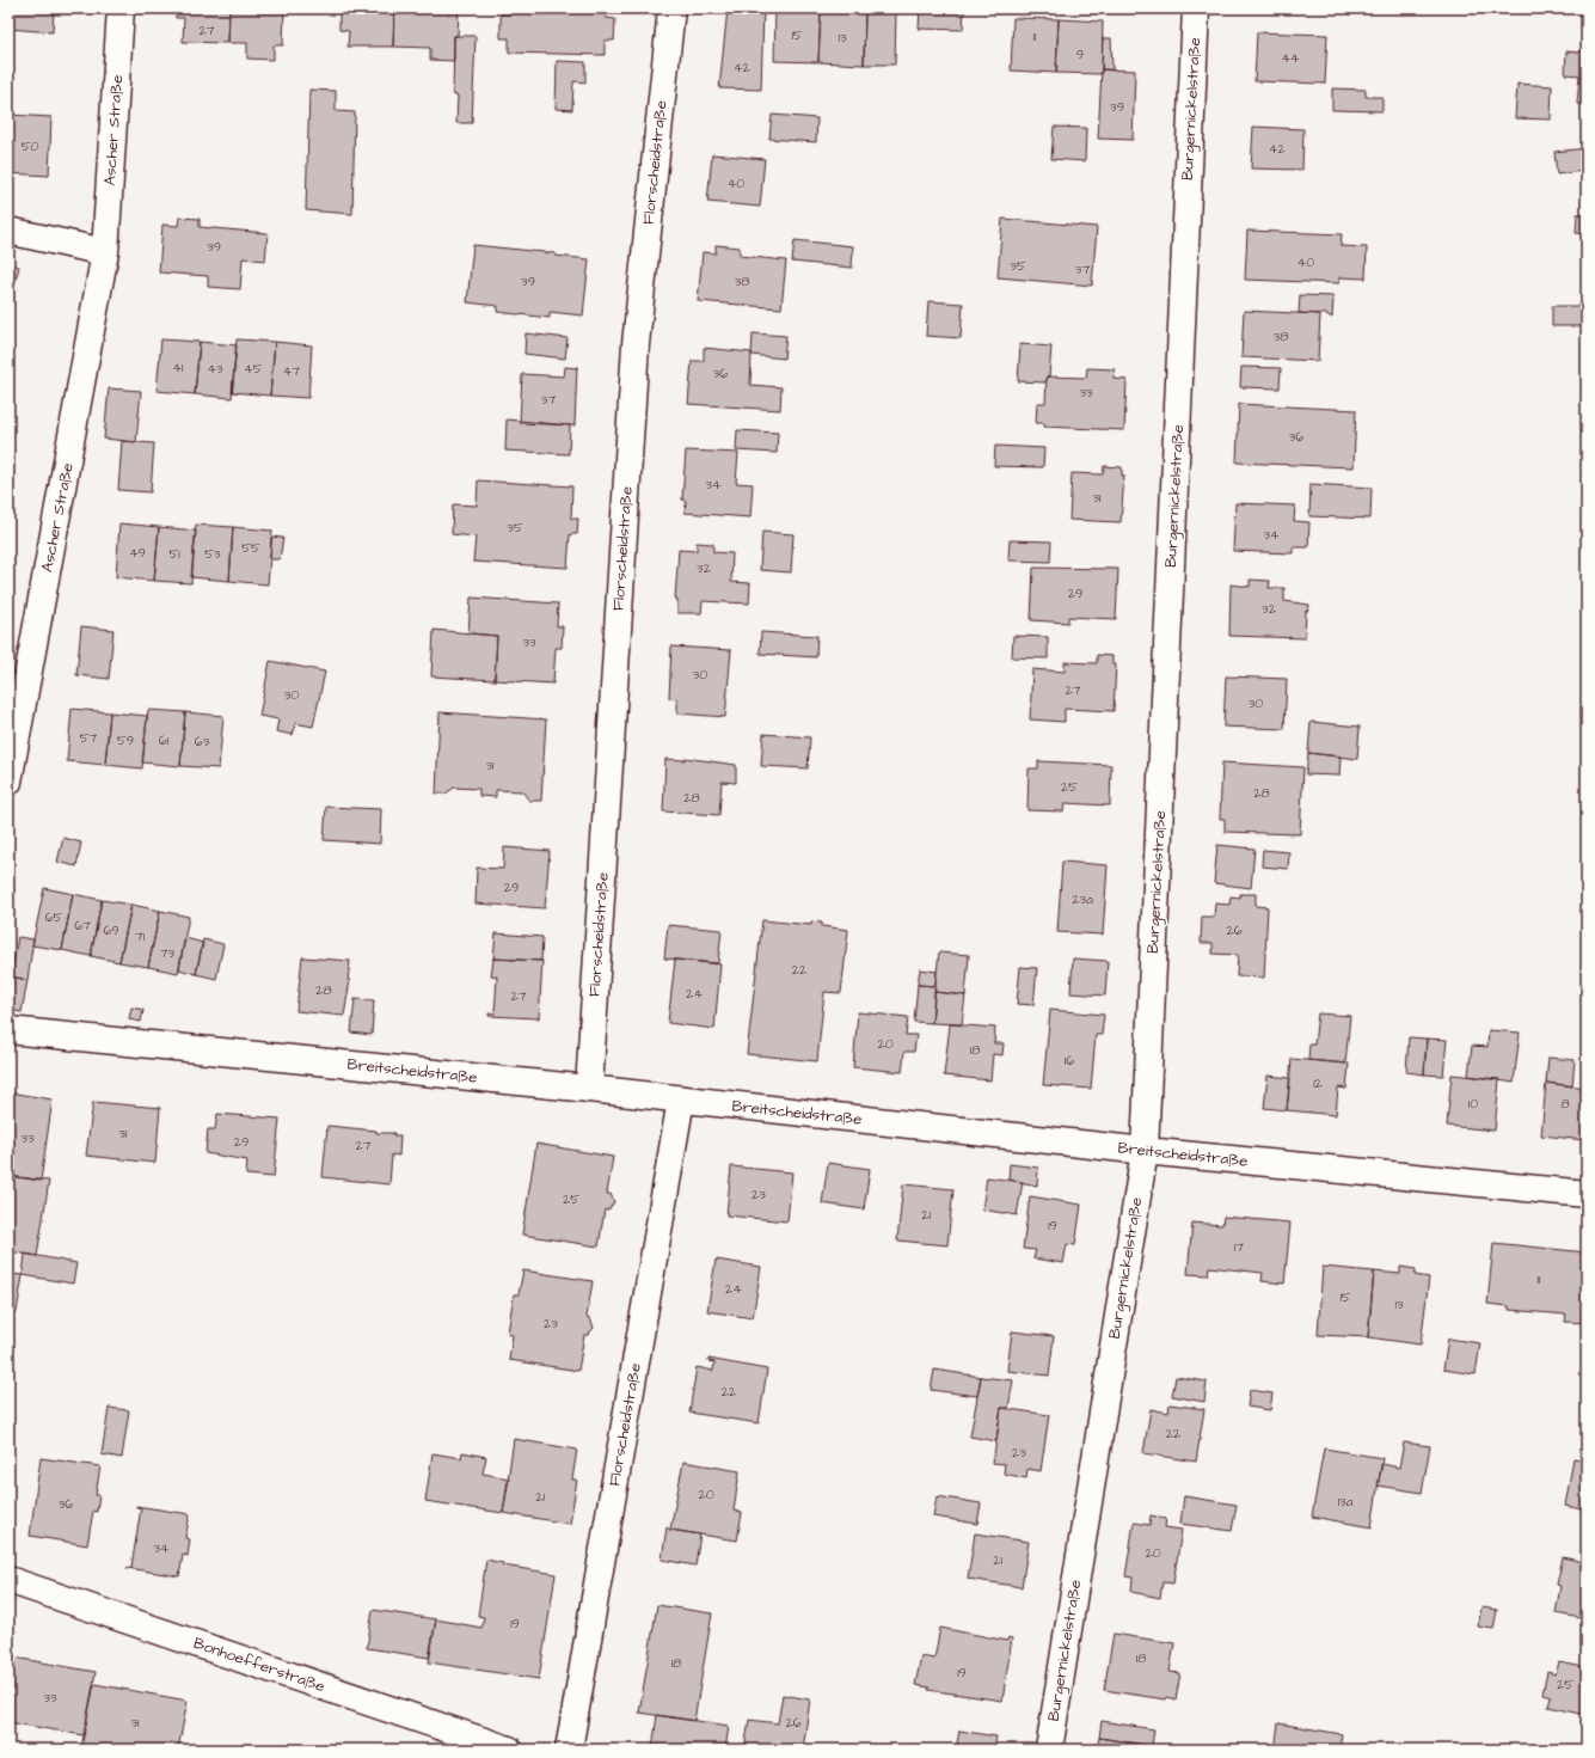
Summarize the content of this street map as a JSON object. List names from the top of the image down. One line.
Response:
{"streets":{"street":["Burgernickelstraße","Ascher Straße","Florscheidstraße","Breitscheidstraße","Bonhoefferstraße"]},"crossings":[["Burgernickelstraße","Breitscheidstraße"],["Florscheidstraße","Breitscheidstraße"]],"house_numbers":["27","15","11","13","9","44","42","39","50","42","40","39","40","35","37","39","38","38","41","43","45","47","36","33","37","36","34","31","35","34","55","49","51","53","32","29","32","33","30","27","30","30","57","59","61","63","31","25","28","28","29","23a","65","67","69","26","71","73","22","28","24","27","20","18","16","12","10","8","31","33","29","27","23","25","21","19","17","11","24","15","13","23","22","22","23","20","21","13a","36","34","20","21","19","18","18","19","25","33","31","26"]}
